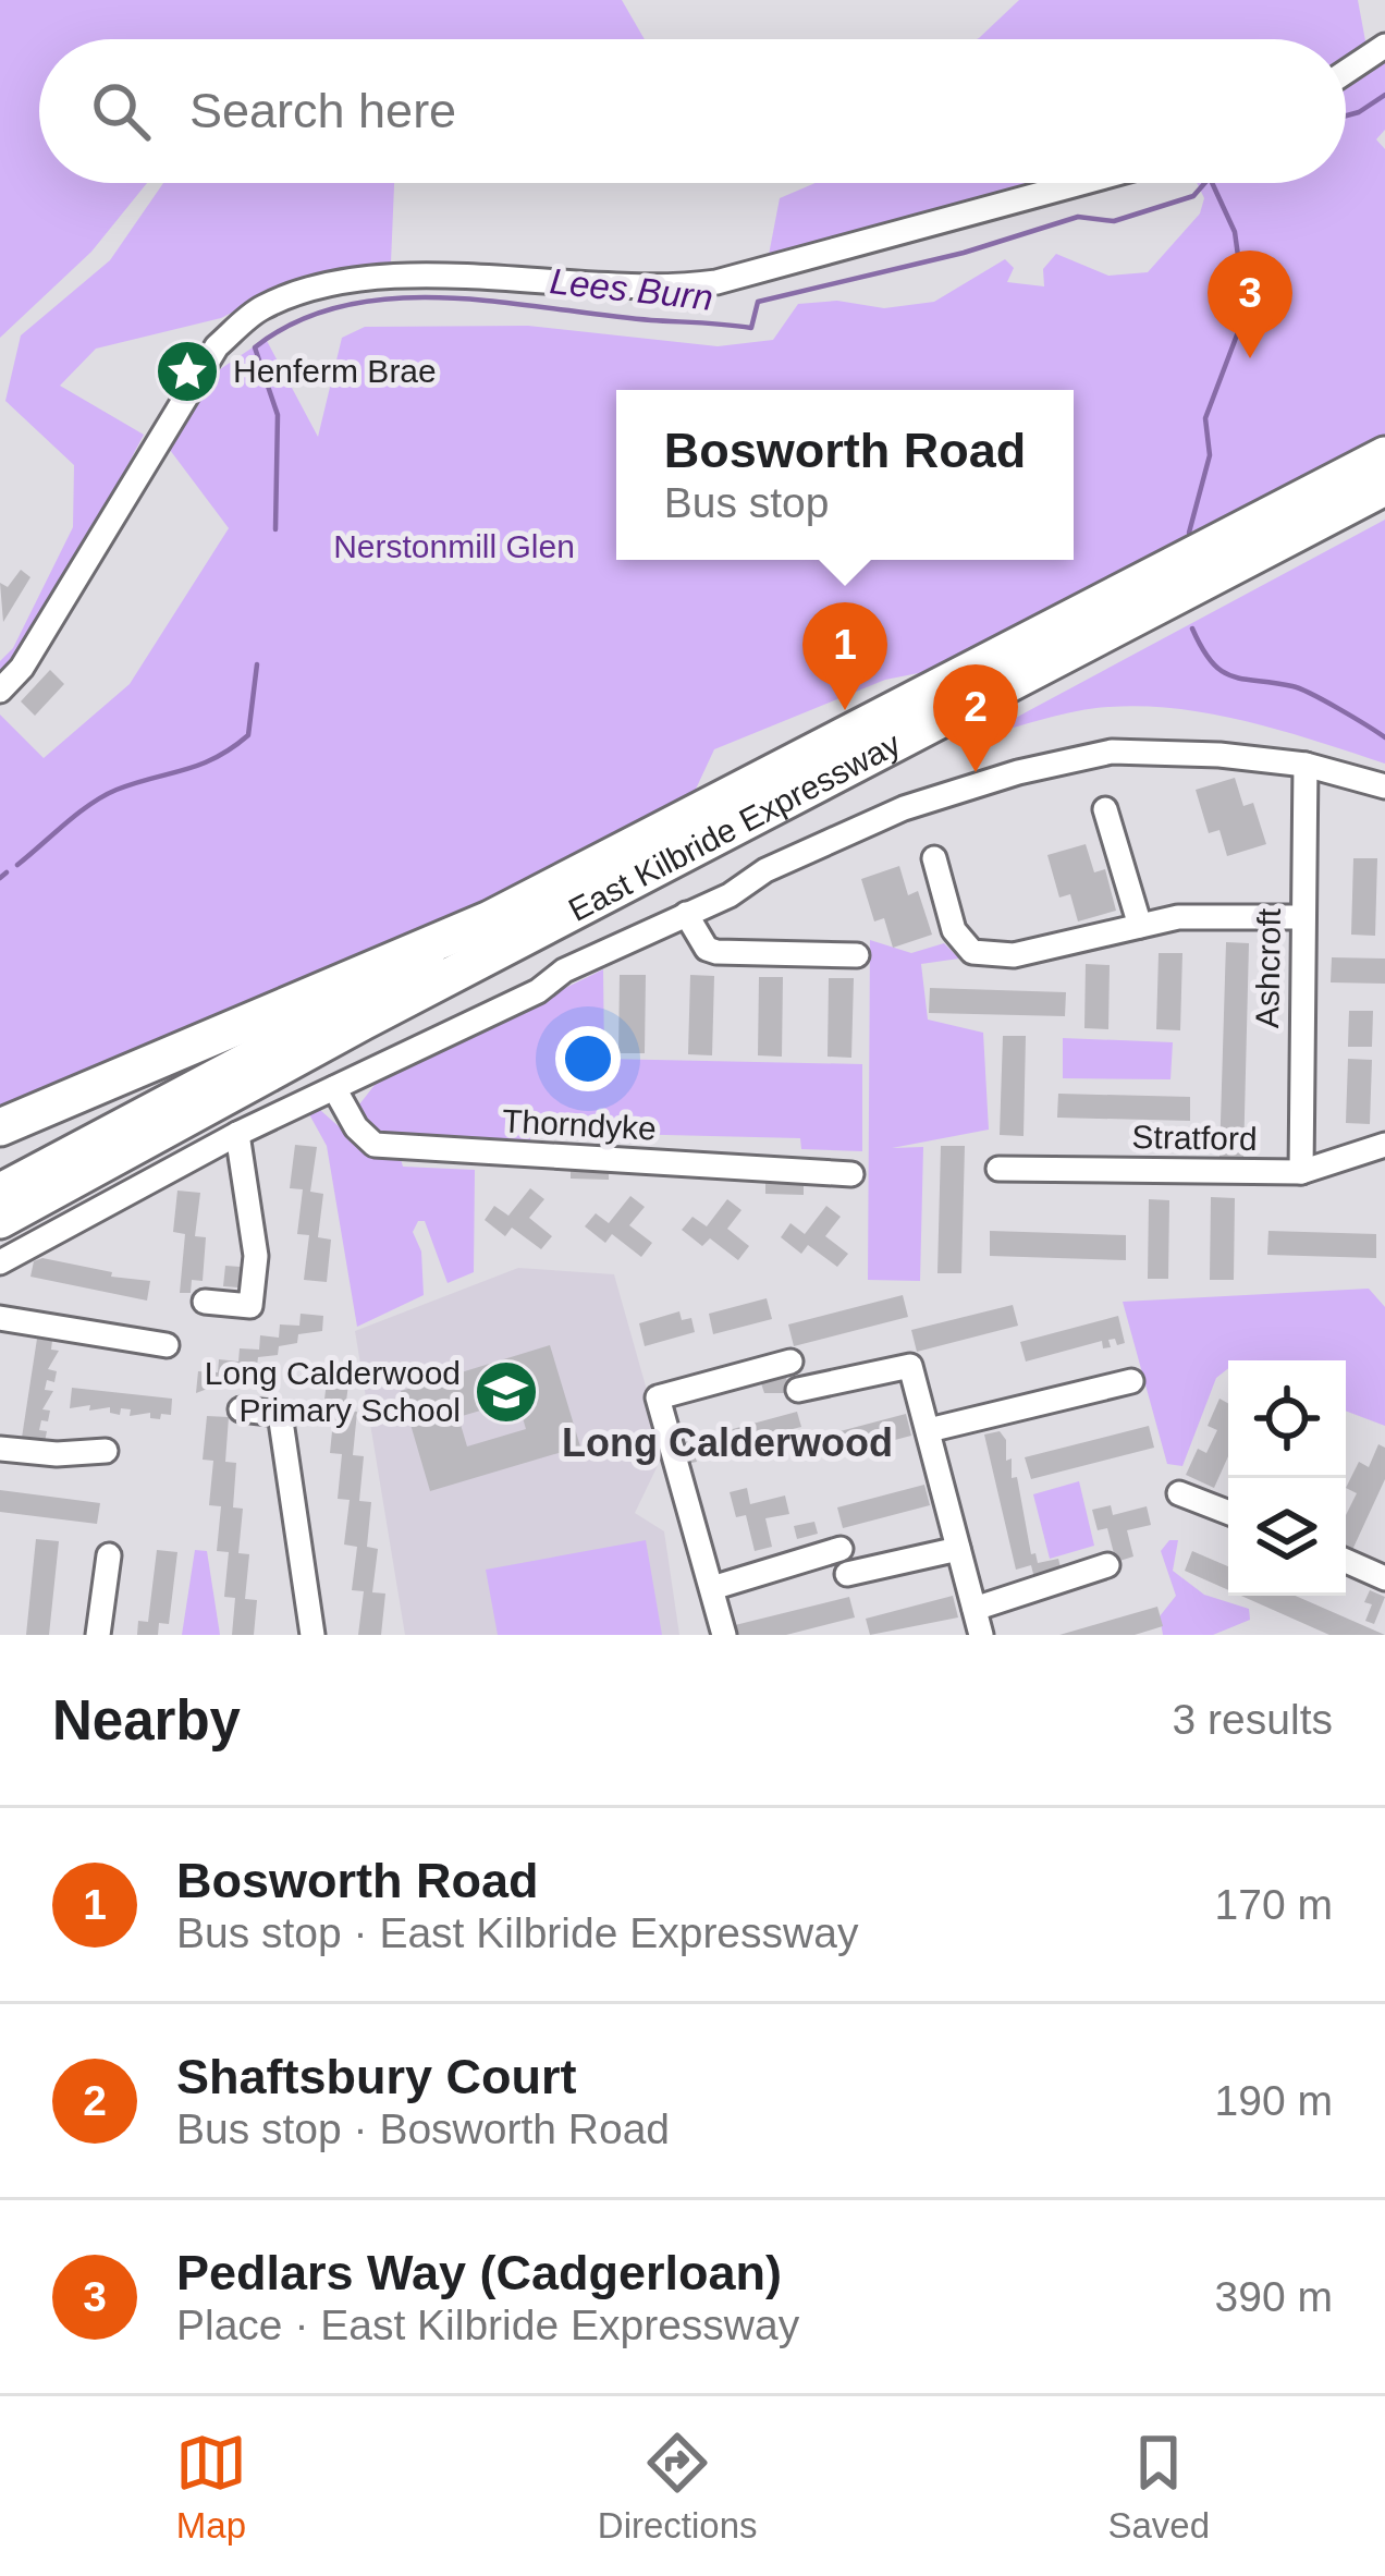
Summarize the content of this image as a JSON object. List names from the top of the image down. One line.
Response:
{"streets":{"highway":["East Kilbride Expressway"],"street":["Ashcroft","Thorndyke","Stratford"]},"crossings":[["Ashcroft","Stratford"]],"districts":["Long Calderwood"],"water":["Lees Burn"],"parks":["Nerstonmill Glen"],"places":{"place":["Henferm Brae"],"school or university":["Long Calderwood Primary School"]},"page":{"search":"Search here","pins":["3","1","2"],"popup":["Bosworth Road","Bus stop"],"heading":["Nearby","3 results"],"list":[{"mark":"1","name":"Bosworth Road","note":"Bus stop · East Kilbride Expressway","value":"170 m"},{"mark":"2","name":"Shaftsbury Court","note":"Bus stop · Bosworth Road","value":"190 m"},{"mark":"3","name":"Pedlars Way (Cadgerloan)","note":"Place · East Kilbride Expressway","value":"390 m"}],"nav":["Map","Directions","Saved"]}}
